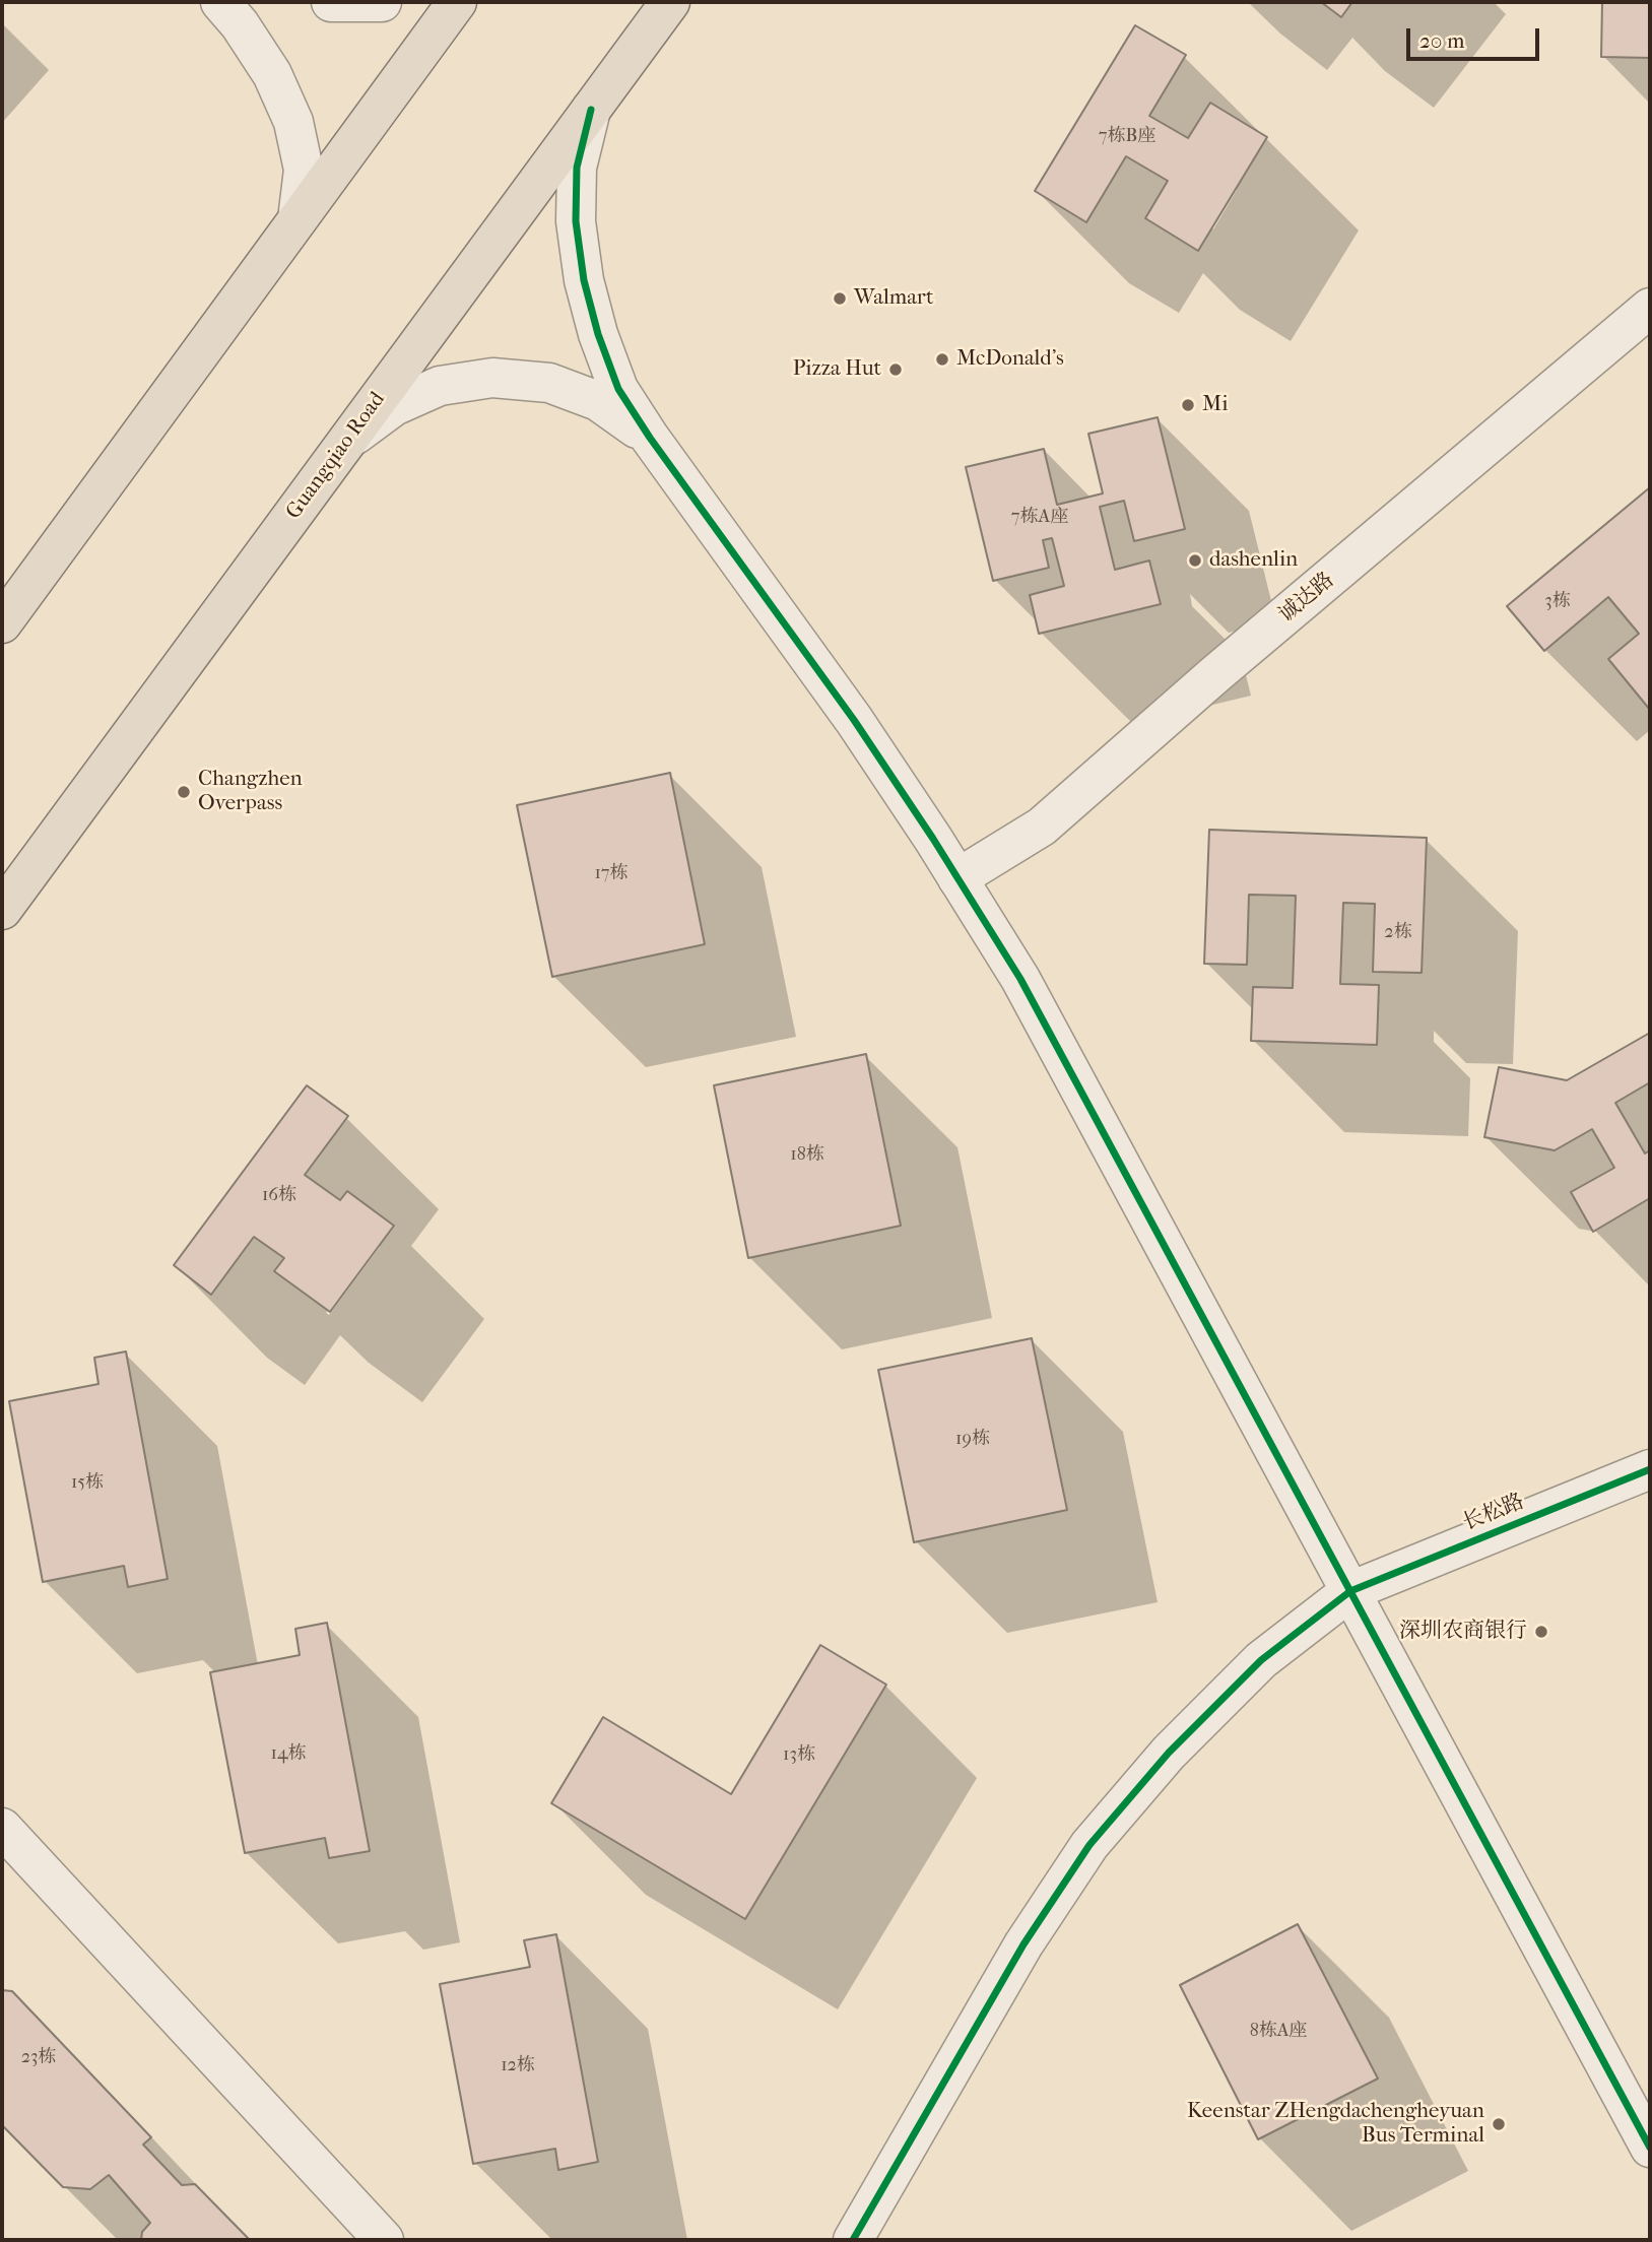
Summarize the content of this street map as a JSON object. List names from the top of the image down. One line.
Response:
{"streets":{"main road":["Guangqiao Road"],"street":["诚达路","长松路"]},"places":["Walmart","McDonald's","Pizza Hut","Mi","dashenlin","Changzhen Overpass","深圳农商银行","Keenstar ZHengdachengheyuan Bus Terminal"],"house_numbers":["7栋B座","7栋A座","3栋","17栋","2栋","18栋","16栋","19栋","15栋","14栋","13栋","8栋A座","23栋","12栋"],"scale_bar":"20 m"}
